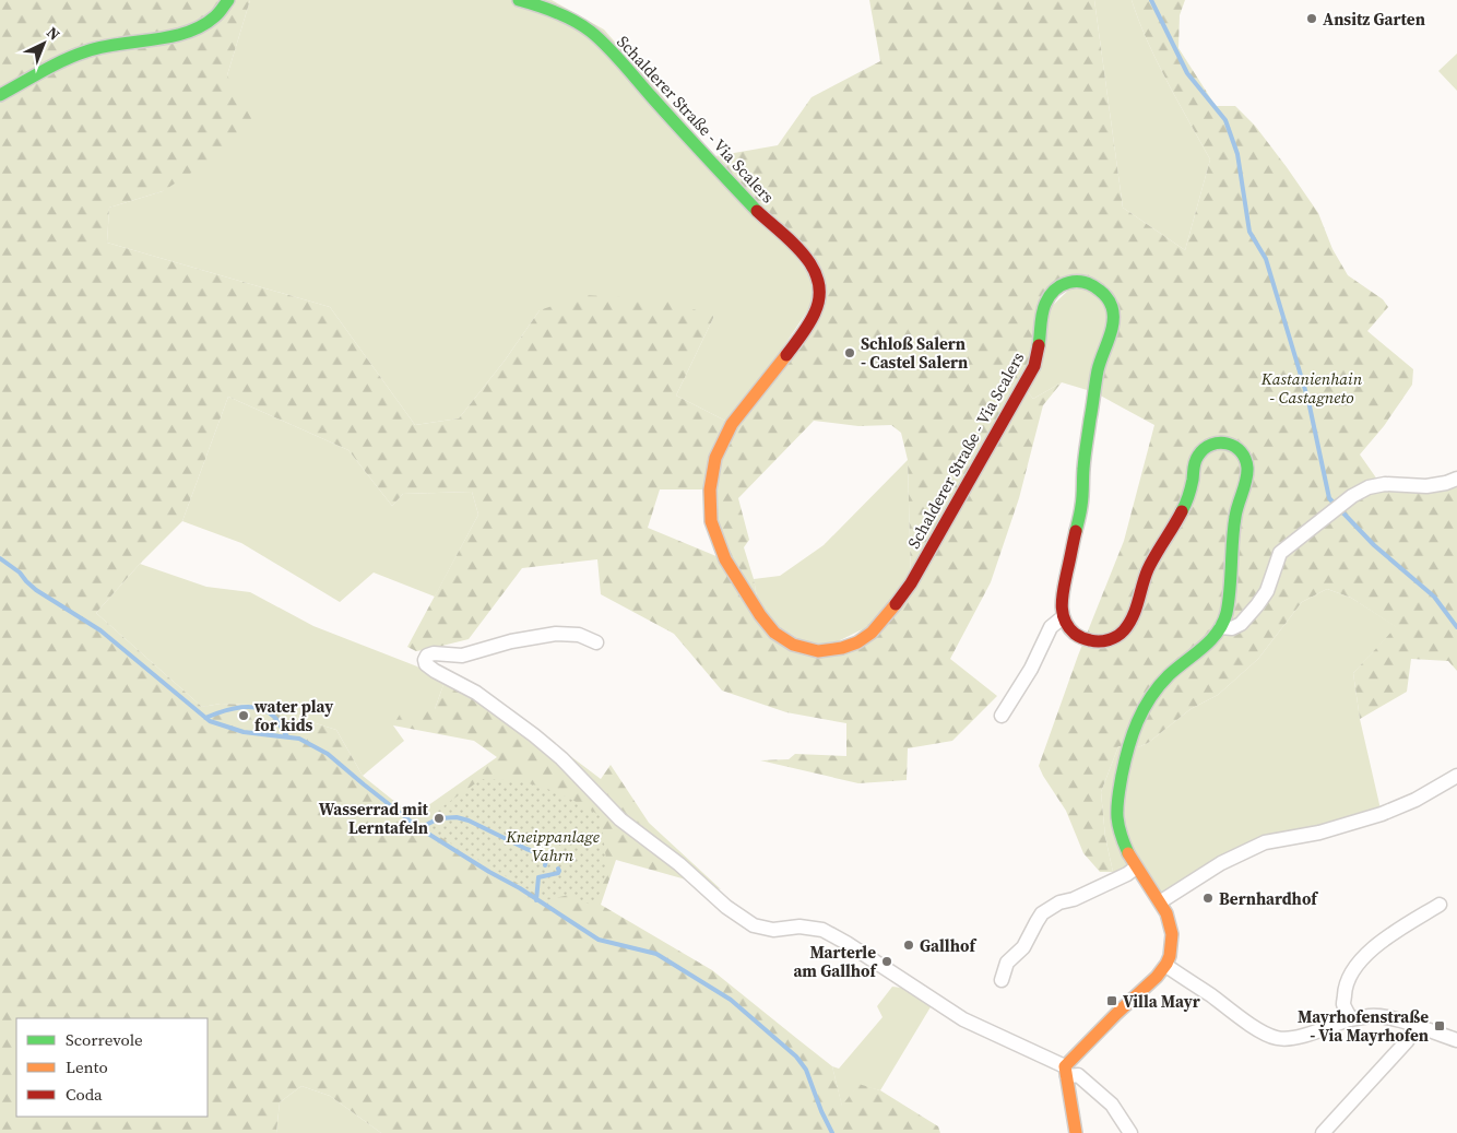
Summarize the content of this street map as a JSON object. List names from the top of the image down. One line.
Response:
{"streets":{"street":["Schalderer Straße - Via Scalers"]},"parks":["Kastanienhain - Castagneto","Kneippanlage Vahrn"],"places":{"other":["Ansitz Garten","Schloß Salern - Castel Salern","water play for kids","Wasserrad mit Lerntafeln","Bernhardhof","Gallhof","Marterle am Gallhof"],"transit":["Villa Mayr","Mayrhofenstraße - Via Mayrhofen"]},"legend":["Scorrevole","Lento","Coda"],"north":"top right"}
